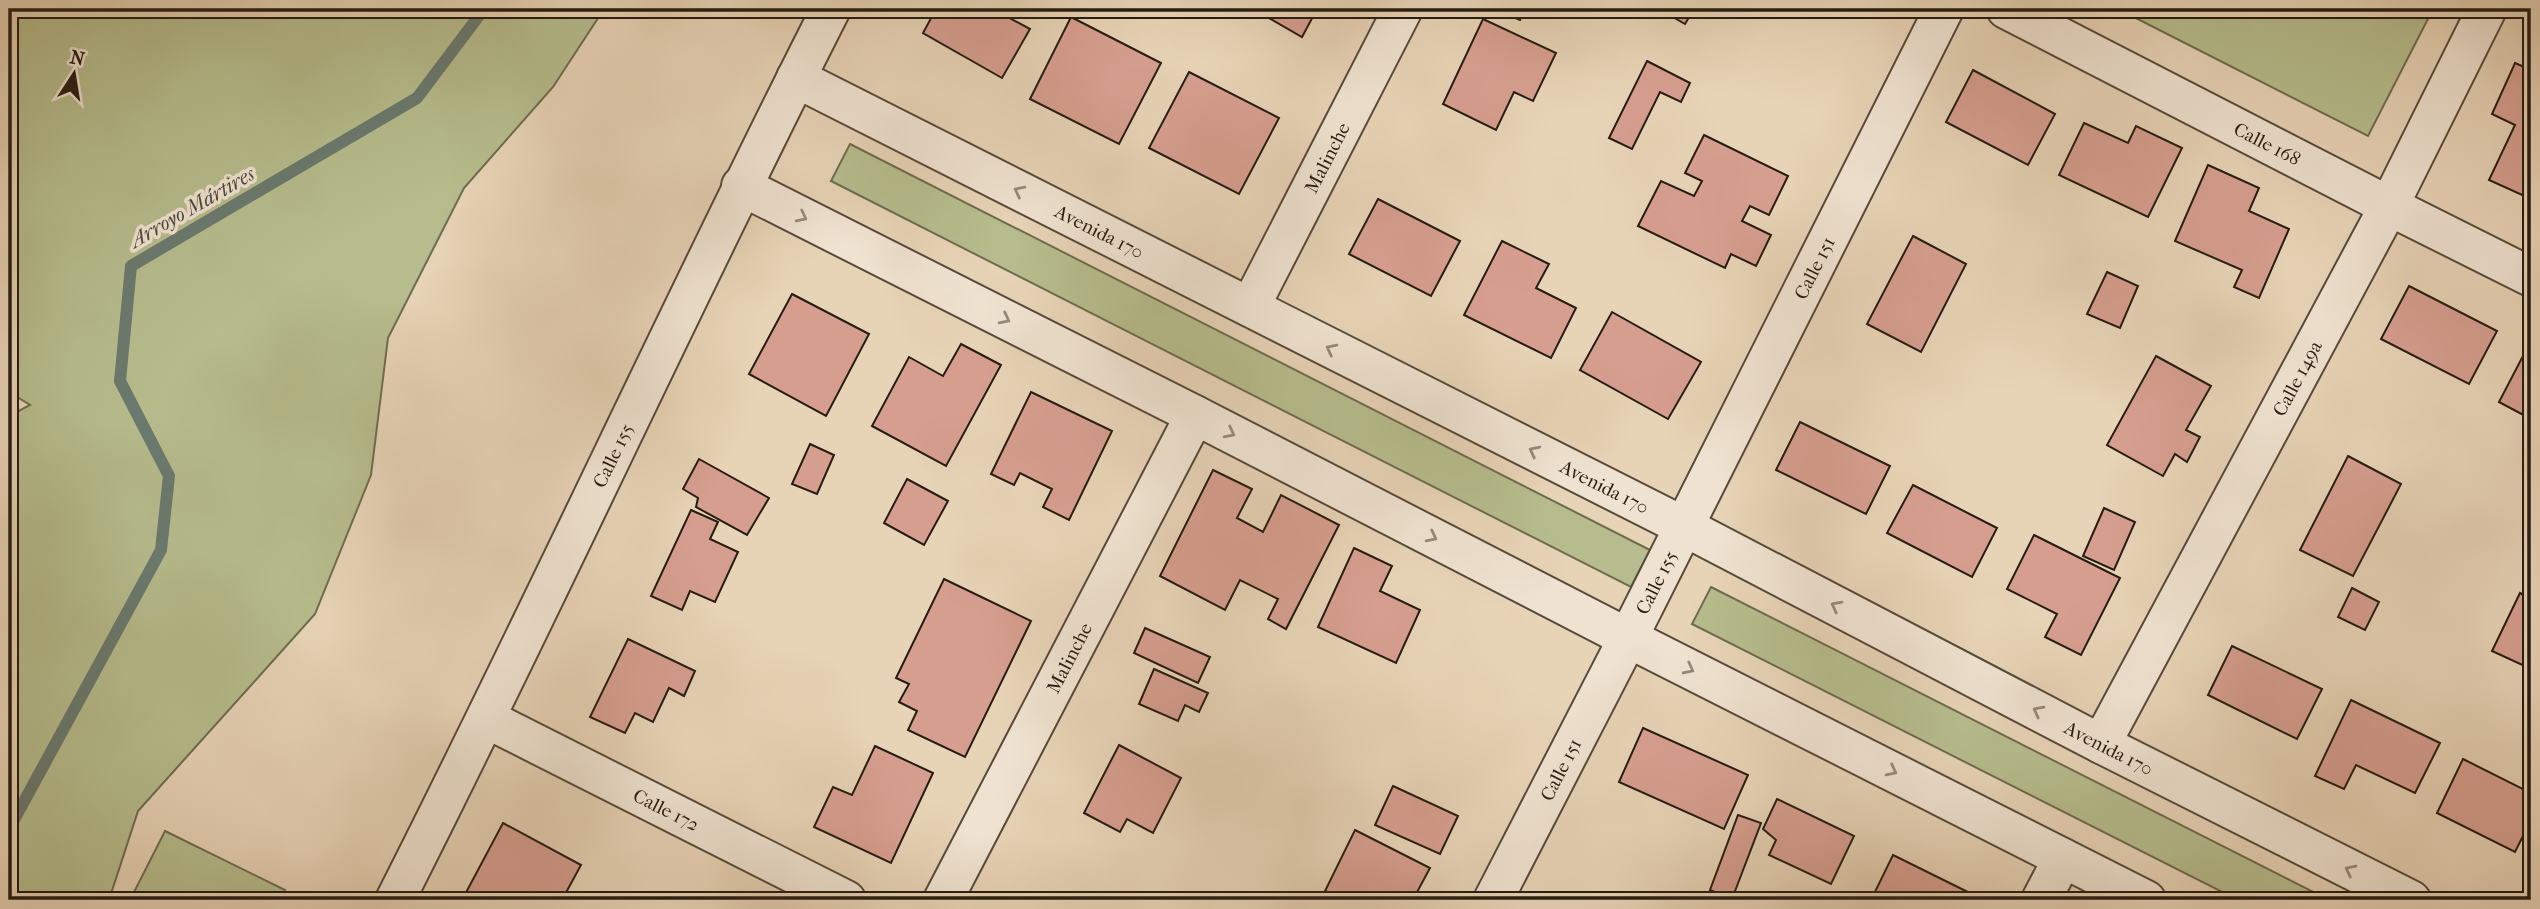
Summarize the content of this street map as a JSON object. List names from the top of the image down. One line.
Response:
{"streets":{"street":["Calle 168","Malinche","Avenida 170","Calle 151","Calle 149a","Calle 155","Calle 172"]},"crossings":[["Calle 168","Calle 149a"],["Malinche","Avenida 170"],["Avenida 170","Calle 151"],["Avenida 170","Calle 149a"],["Avenida 170","Calle 155"],["Calle 151","Calle 155"],["Calle 155","Calle 172"]],"water":["Arroyo Mártires"],"north":"top"}
